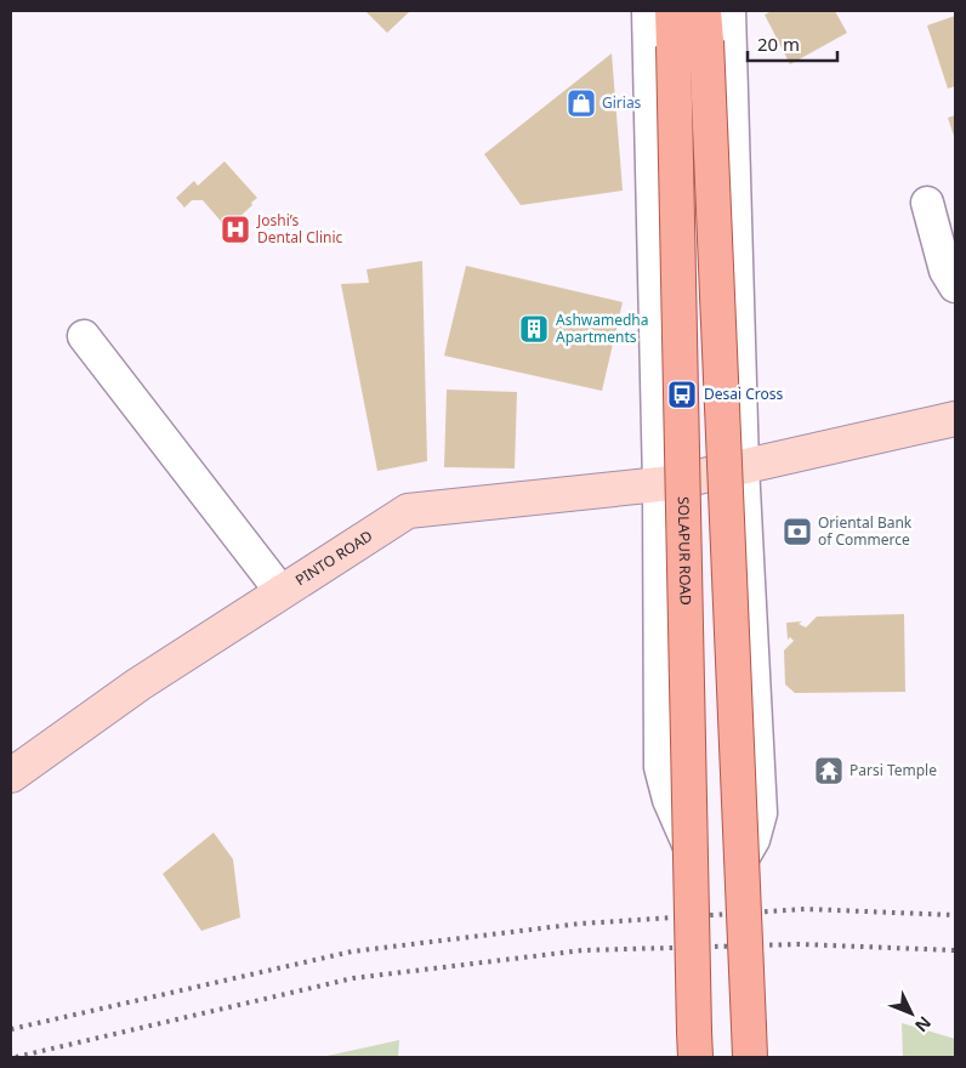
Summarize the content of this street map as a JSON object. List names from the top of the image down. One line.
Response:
{"streets":{"main road":["SOLAPUR ROAD"],"street":["PINTO ROAD"]},"places":{"shop":["Girias"],"hospital":["Joshi’s Dental Clinic"],"building":["Ashwamedha Apartments"],"bus stop":["Desai Cross"],"bank":["Oriental Bank of Commerce"],"temple":["Parsi Temple"]},"scale_bar":"20 m","north":"bottom right"}
